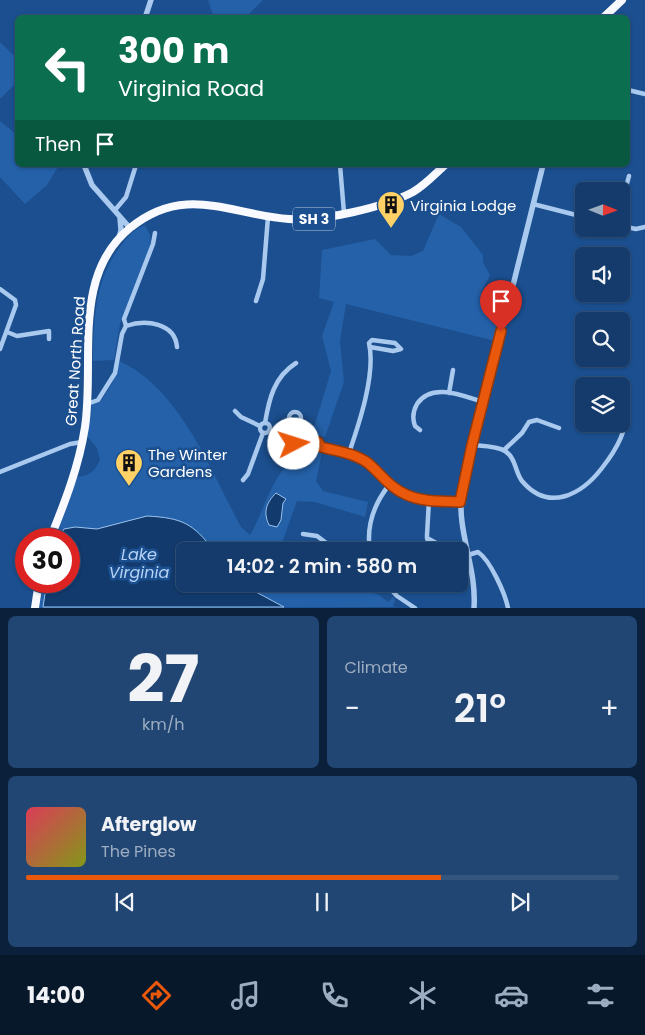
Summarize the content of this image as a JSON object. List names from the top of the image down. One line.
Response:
{"streets":{"highway":["SH 3","Great North Road"]},"water":["Lake Virginia"],"places":{"building":["Virginia Lodge","The Winter Gardens"]},"north":"right","page":{"turn":["300 m","Virginia Road"],"then":"Then","limit":"30","trip":"14:02 · 2 min · 580 m","tile":[["27","km/h"],"Climate"],"heat":["−","21°","+"],"song":["Afterglow","The Pines"],"tabs":"14:00"}}
